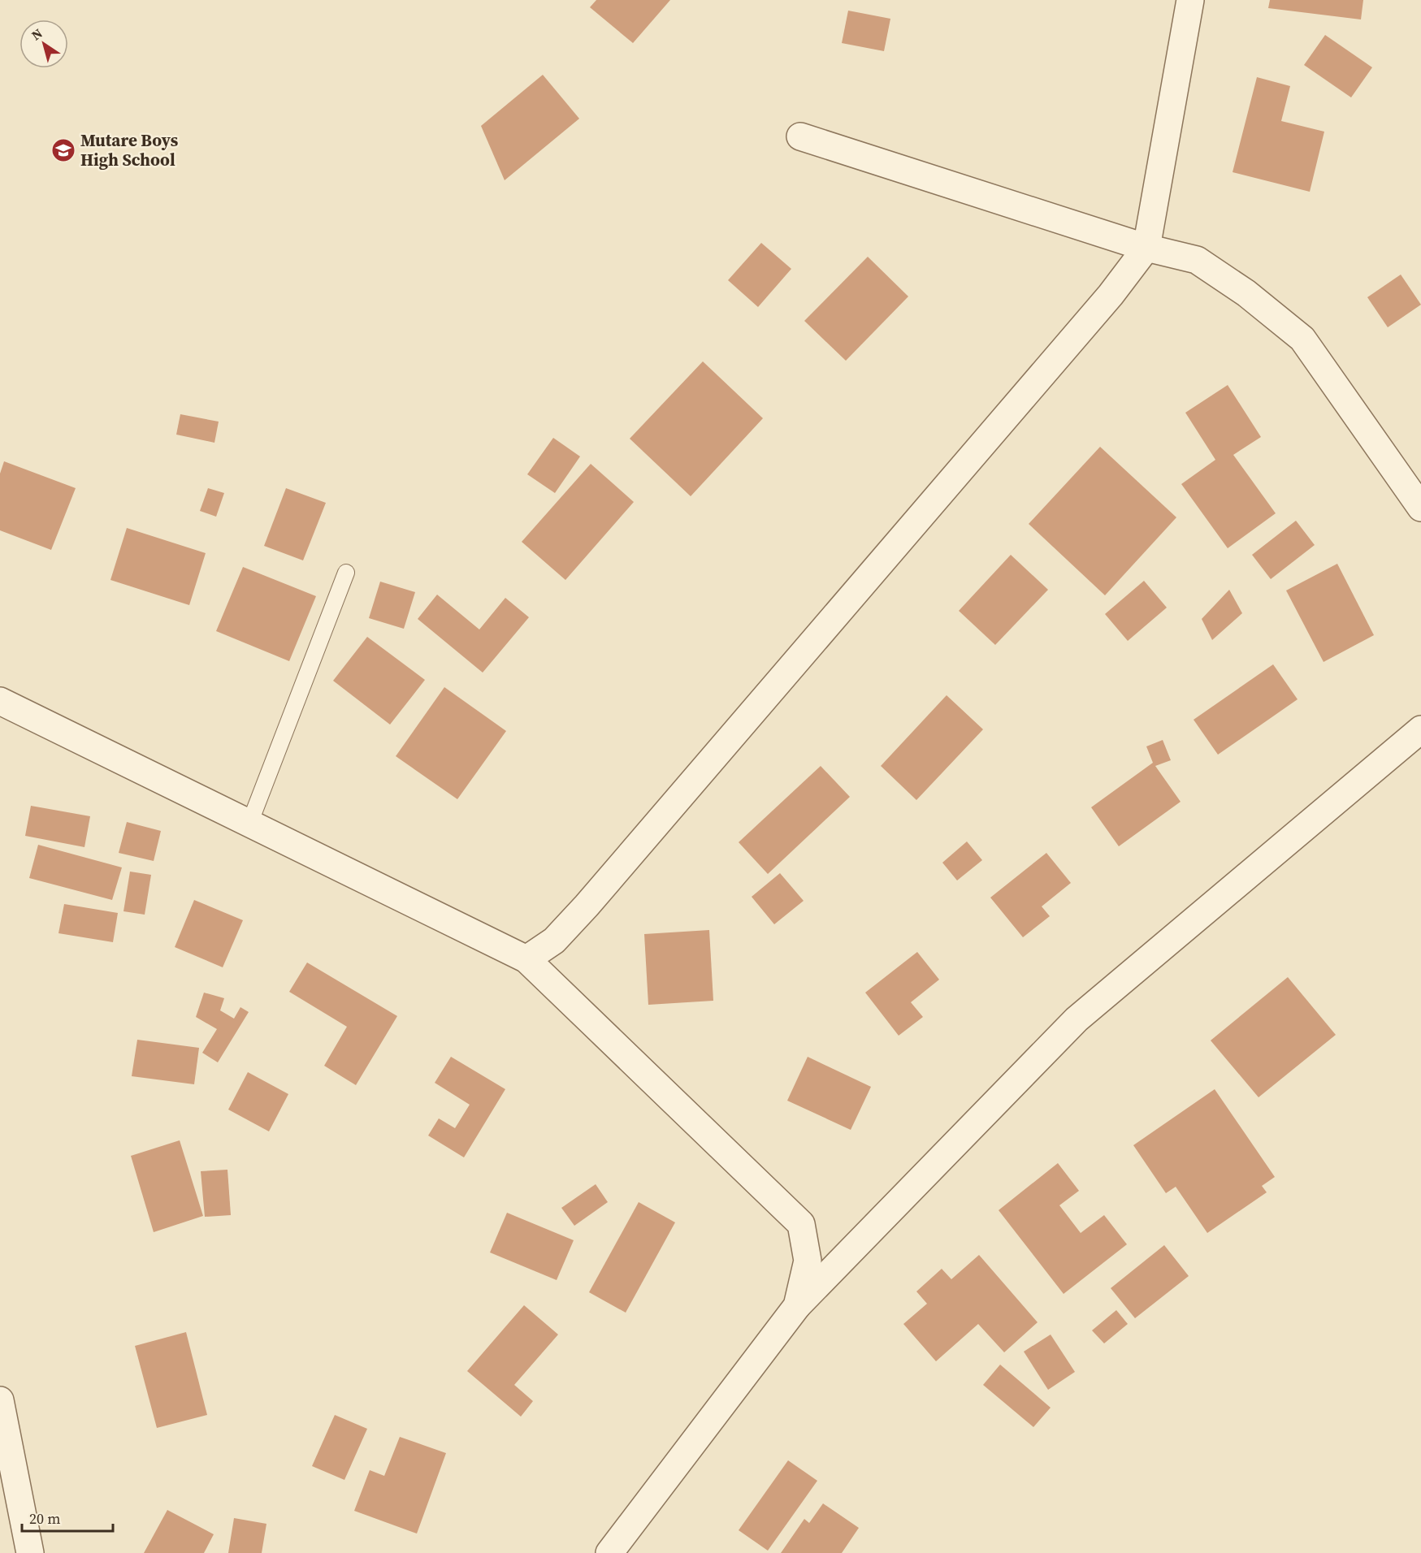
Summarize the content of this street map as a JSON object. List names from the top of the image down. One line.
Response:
{"places":{"school or university":["Mutare Boys High School"]},"scale_bar":"20 m","north":"top left"}
